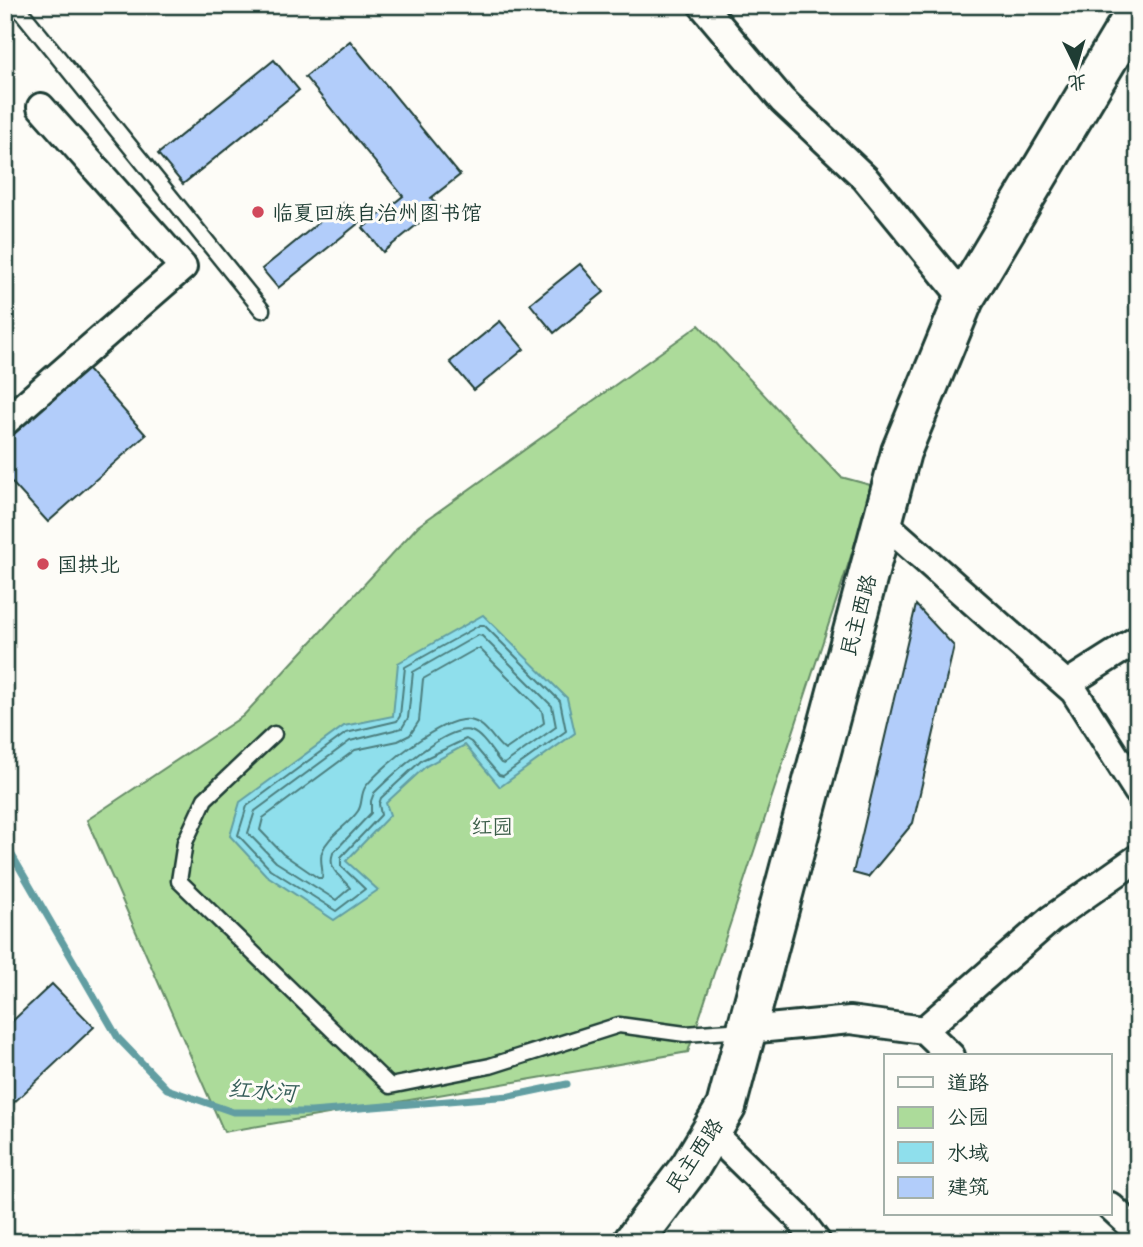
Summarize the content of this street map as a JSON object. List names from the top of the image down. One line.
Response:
{"streets":{"main road":["民主西路"]},"water":["红水河"],"parks":["红园"],"places":["临夏回族自治州图书馆","国拱北"],"legend":["道路","公园","水域","建筑"],"north":"bottom"}
